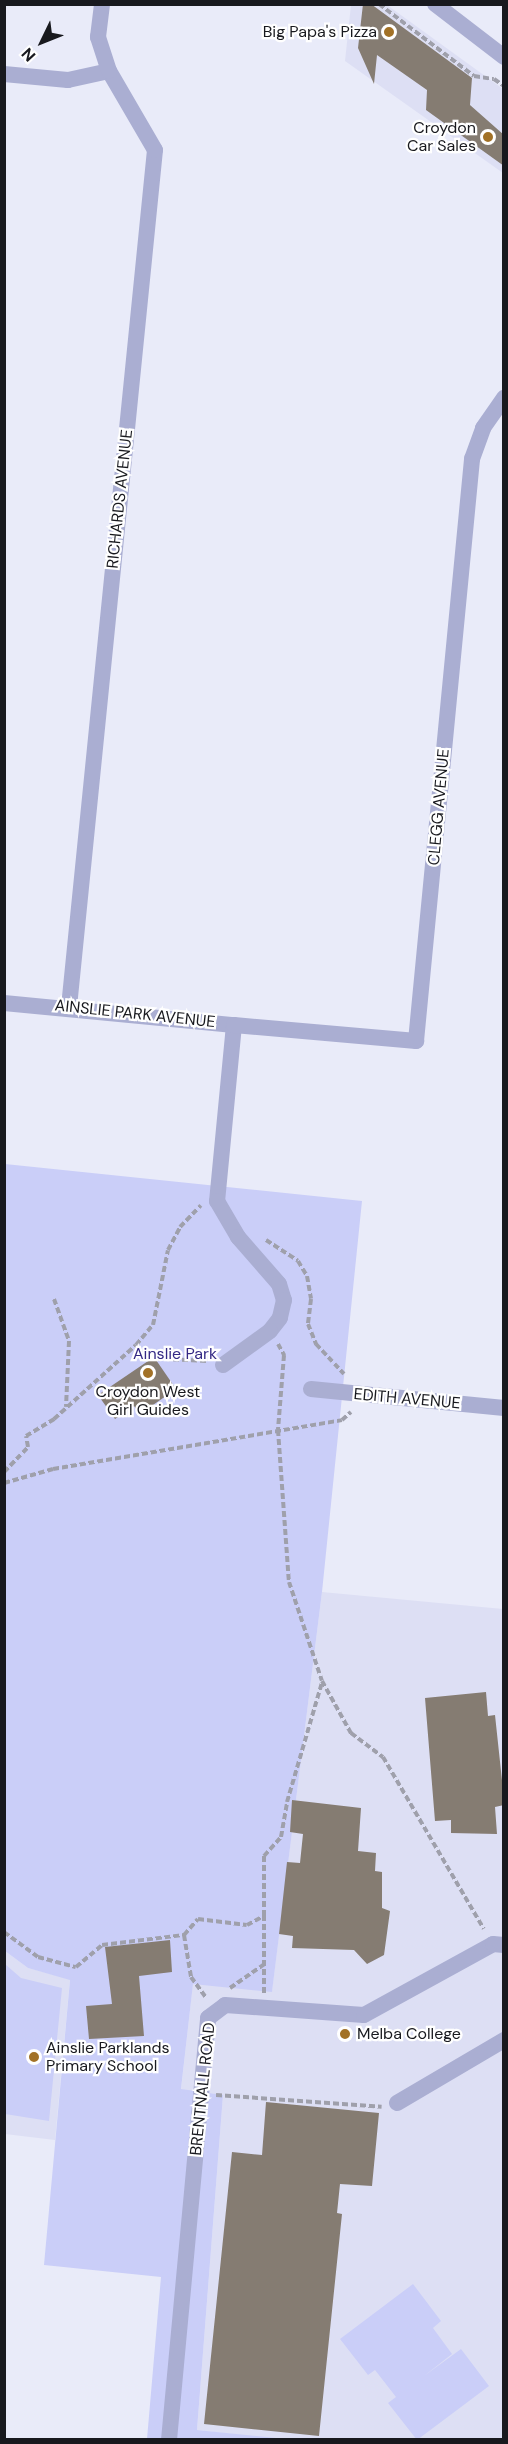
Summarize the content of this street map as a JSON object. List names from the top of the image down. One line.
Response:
{"streets":{"street":["RICHARDS AVENUE","CLEGG AVENUE","AINSLIE PARK AVENUE","EDITH AVENUE","BRENTNALL ROAD"]},"crossings":[["RICHARDS AVENUE","AINSLIE PARK AVENUE"],["CLEGG AVENUE","AINSLIE PARK AVENUE"]],"parks":["Ainslie Park"],"places":["Big Papa's Pizza","Croydon Car Sales","Croydon West Girl Guides","Melba College","Ainslie Parklands Primary School"],"north":"bottom left"}
